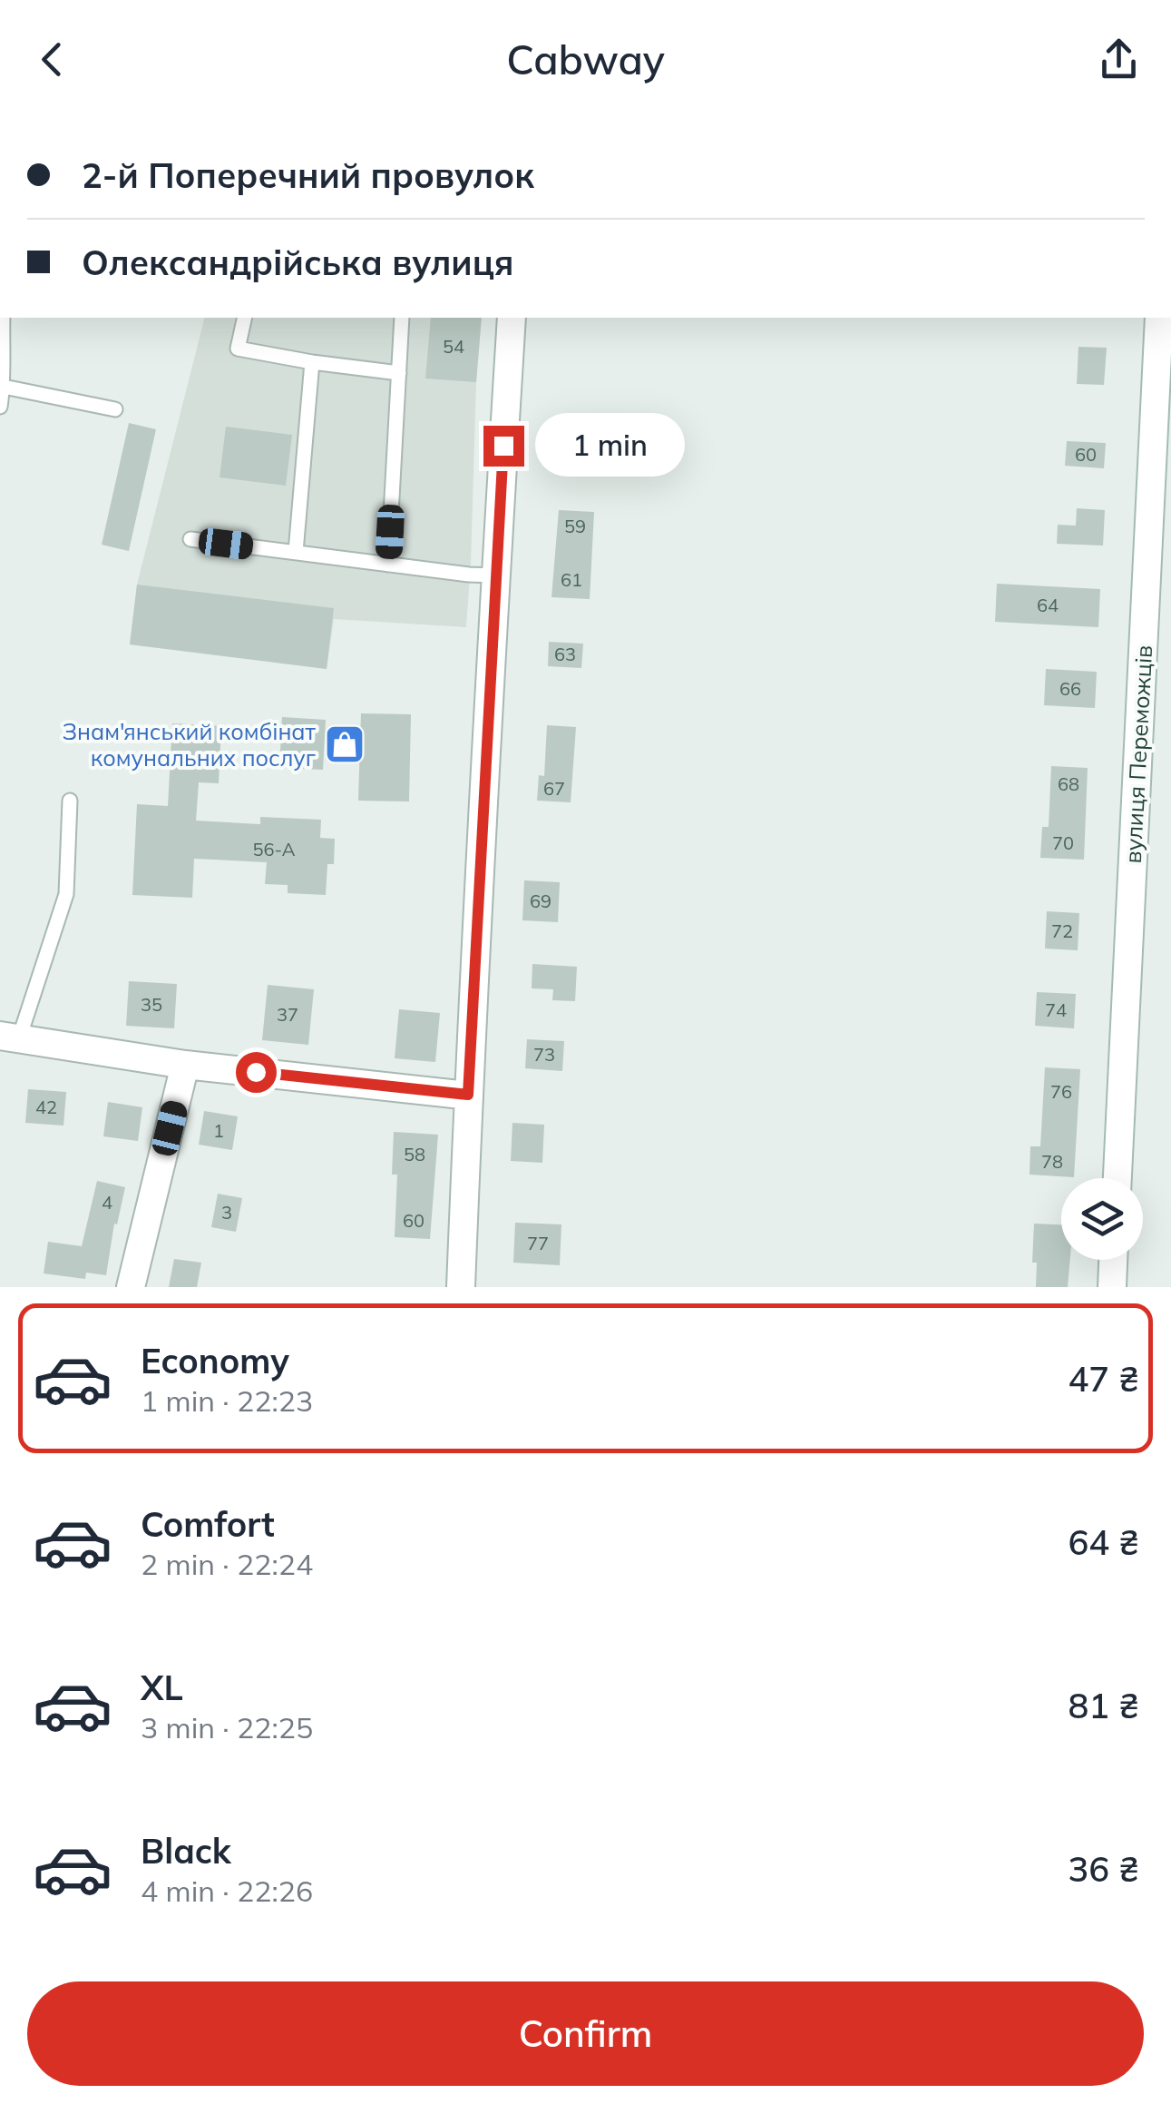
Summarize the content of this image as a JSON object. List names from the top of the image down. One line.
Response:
{"streets":{"street":["вулиця Переможців"]},"places":{"shop":["Знам'янський комбінат комунальних послуг"]},"house_numbers":["54","60","59","61","64","63","66","68","67","70","56-А","69","72","35","74","37","73","76","42","1","58","78","4","3","60","77"],"page":{"header":"Cabway","banner":["2-й Поперечний провулок","Олександрійська вулиця"],"bubble":"1 min","list":[{"name":"Economy","note":"1 min · 22:23","value":"47 ₴"},{"name":"Comfort","note":"2 min · 22:24","value":"64 ₴"},{"name":"XL","note":"3 min · 22:25","value":"81 ₴"},{"name":"Black","note":"4 min · 22:26","value":"36 ₴"}],"buttons":"Confirm"}}
